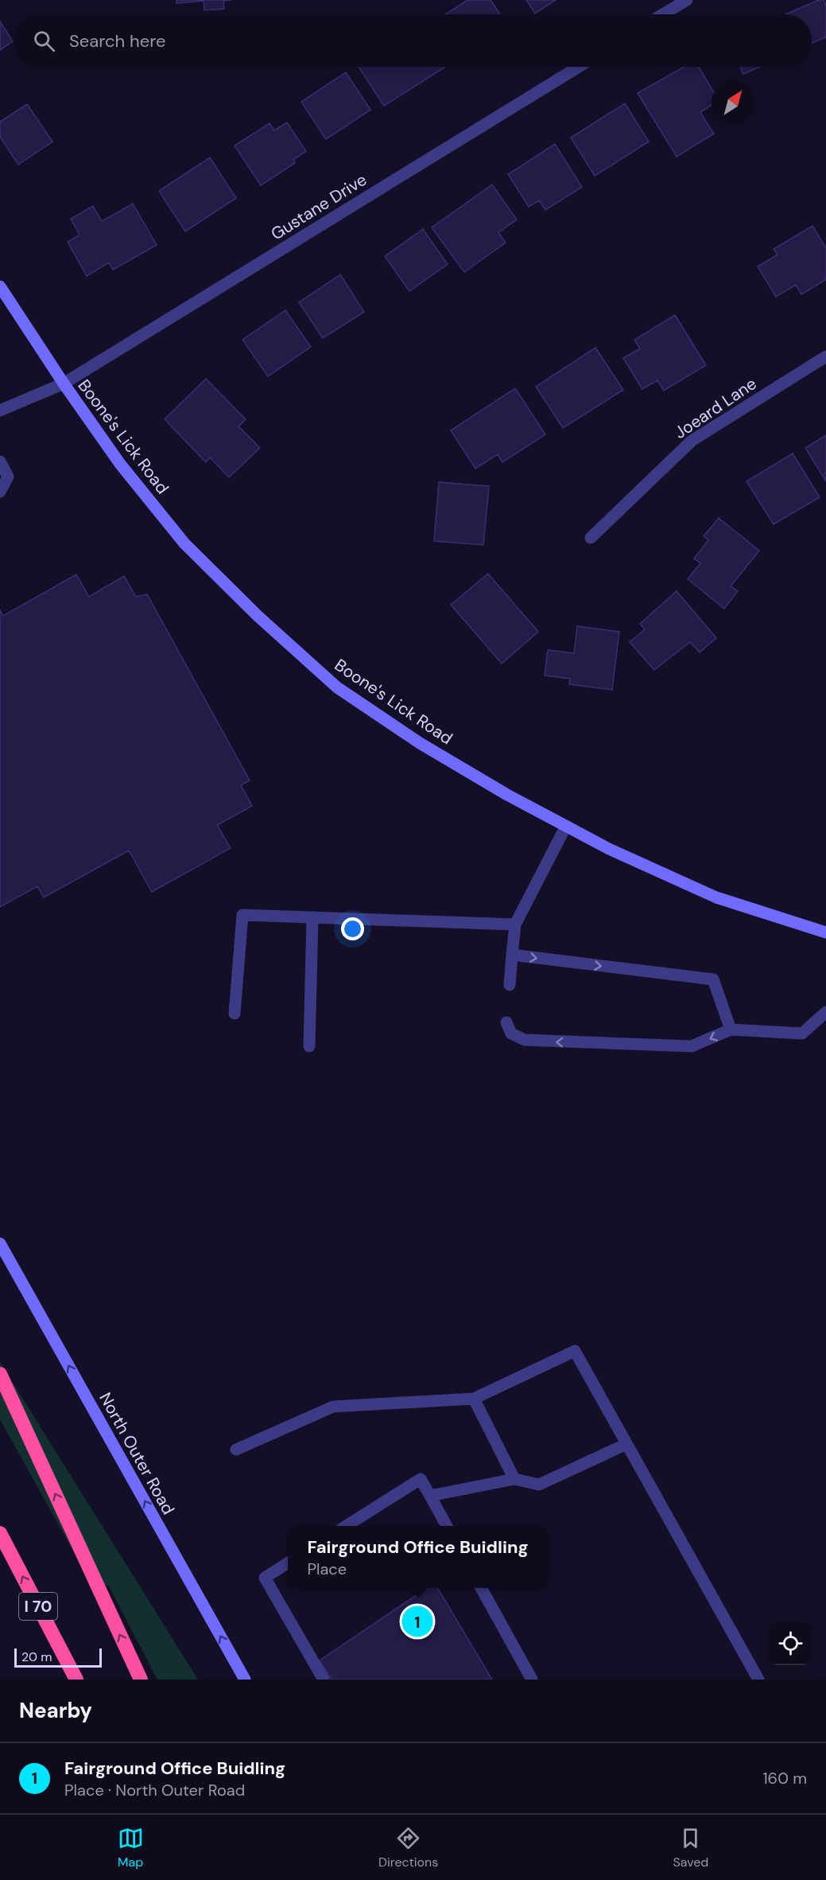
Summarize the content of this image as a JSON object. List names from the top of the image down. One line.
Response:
{"streets":{"highway":["I 70"],"street":["Gustane Drive","Joeard Lane","Boone's Lick Road","North Outer Road"]},"crossings":[["Gustane Drive","Boone's Lick Road"]],"one_way":["North Outer Road"],"scale_bar":"20 m","north":"top right","page":{"search":"Search here","popup":["Fairground Office Buidling","Place"],"pins":"1","scale":"20 m","heading":"Nearby","list":[{"mark":"1","name":"Fairground Office Buidling","note":"Place · North Outer Road","value":"160 m"}],"nav":["Map","Directions","Saved"]}}
